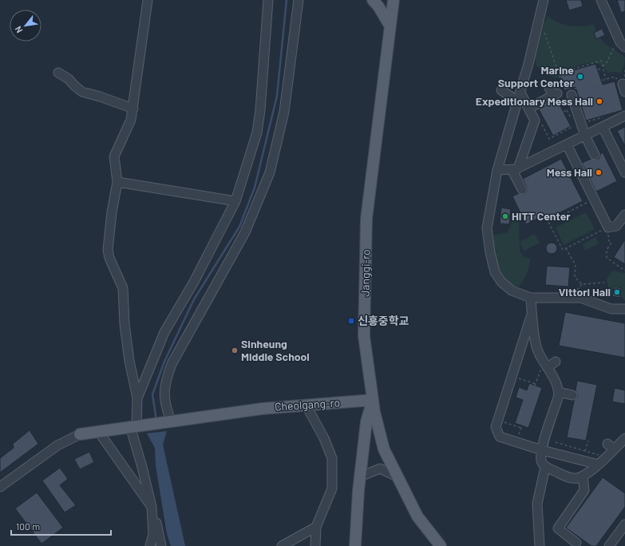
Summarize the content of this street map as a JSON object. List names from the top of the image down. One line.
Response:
{"streets":{"main road":["Janggi-ro","Cheolgang-ro"]},"crossings":[["Janggi-ro","Cheolgang-ro"]],"places":{"other":["Marine Support Center","Expeditionary Mess Hall","Mess Hall","HITT Center","Vittori Hall","Sinheung Middle School"],"transit":["신흥중학교"]},"scale_bar":"100 m","north":"bottom left"}
